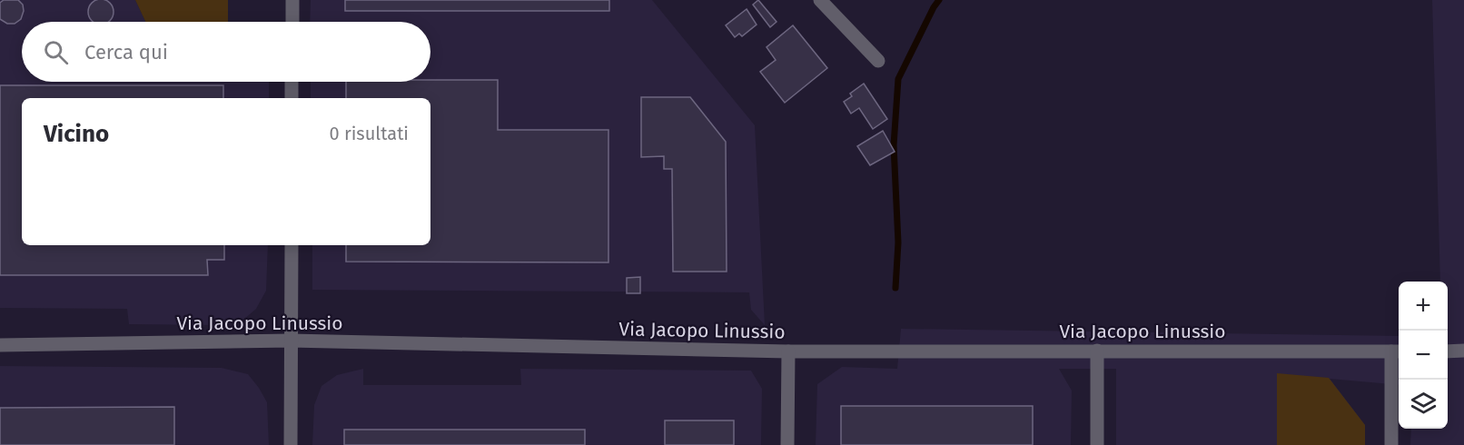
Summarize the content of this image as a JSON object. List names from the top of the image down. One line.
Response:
{"streets":{"street":["Via Jacopo Linussio"]},"page":{"search":"Cerca qui","heading":["Vicino","0 risultati"],"map_buttons":["+","−"]}}
